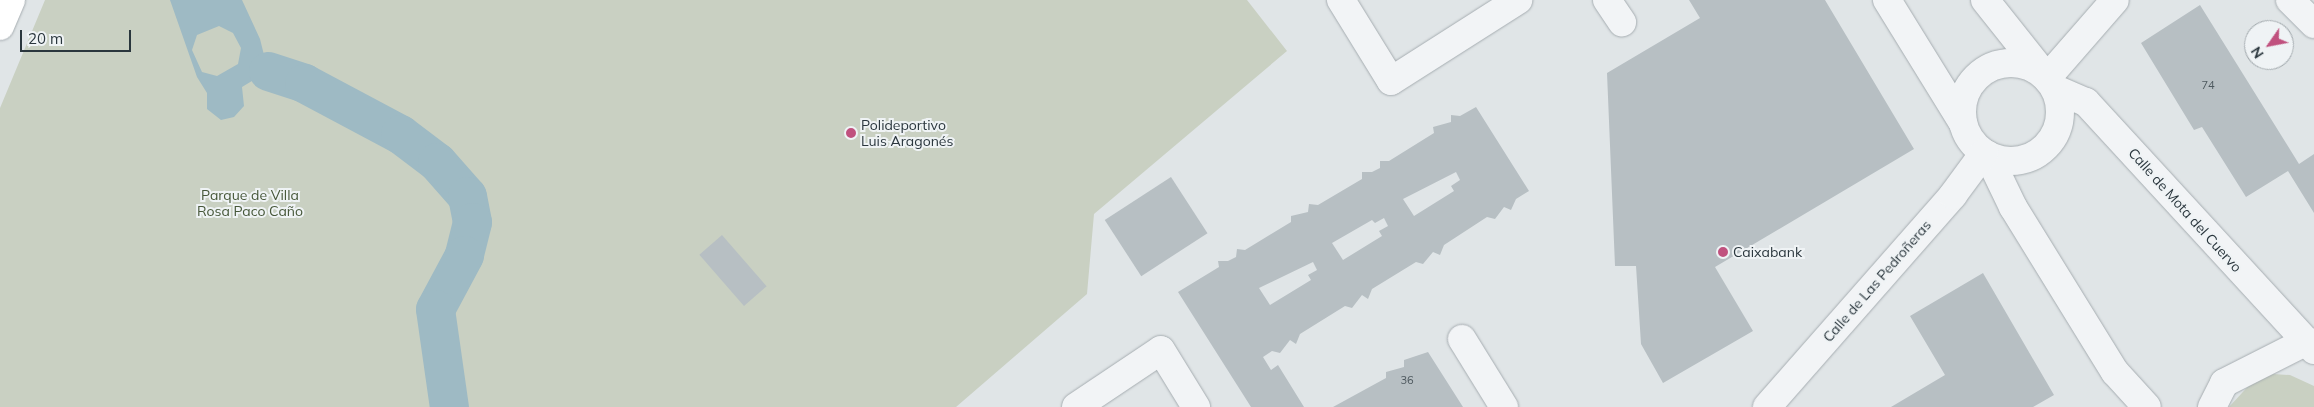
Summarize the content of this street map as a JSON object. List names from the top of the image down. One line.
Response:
{"streets":{"street":["Calle de Mota del Cuervo","Calle de Las Pedroñeras"]},"crossings":[["Calle de Mota del Cuervo","Calle de Las Pedroñeras"]],"parks":["Parque de Villa Rosa Paco Caño"],"places":["Polideportivo Luis Aragonés","Caixabank"],"house_numbers":["74","36"],"scale_bar":"20 m","north":"bottom left"}
